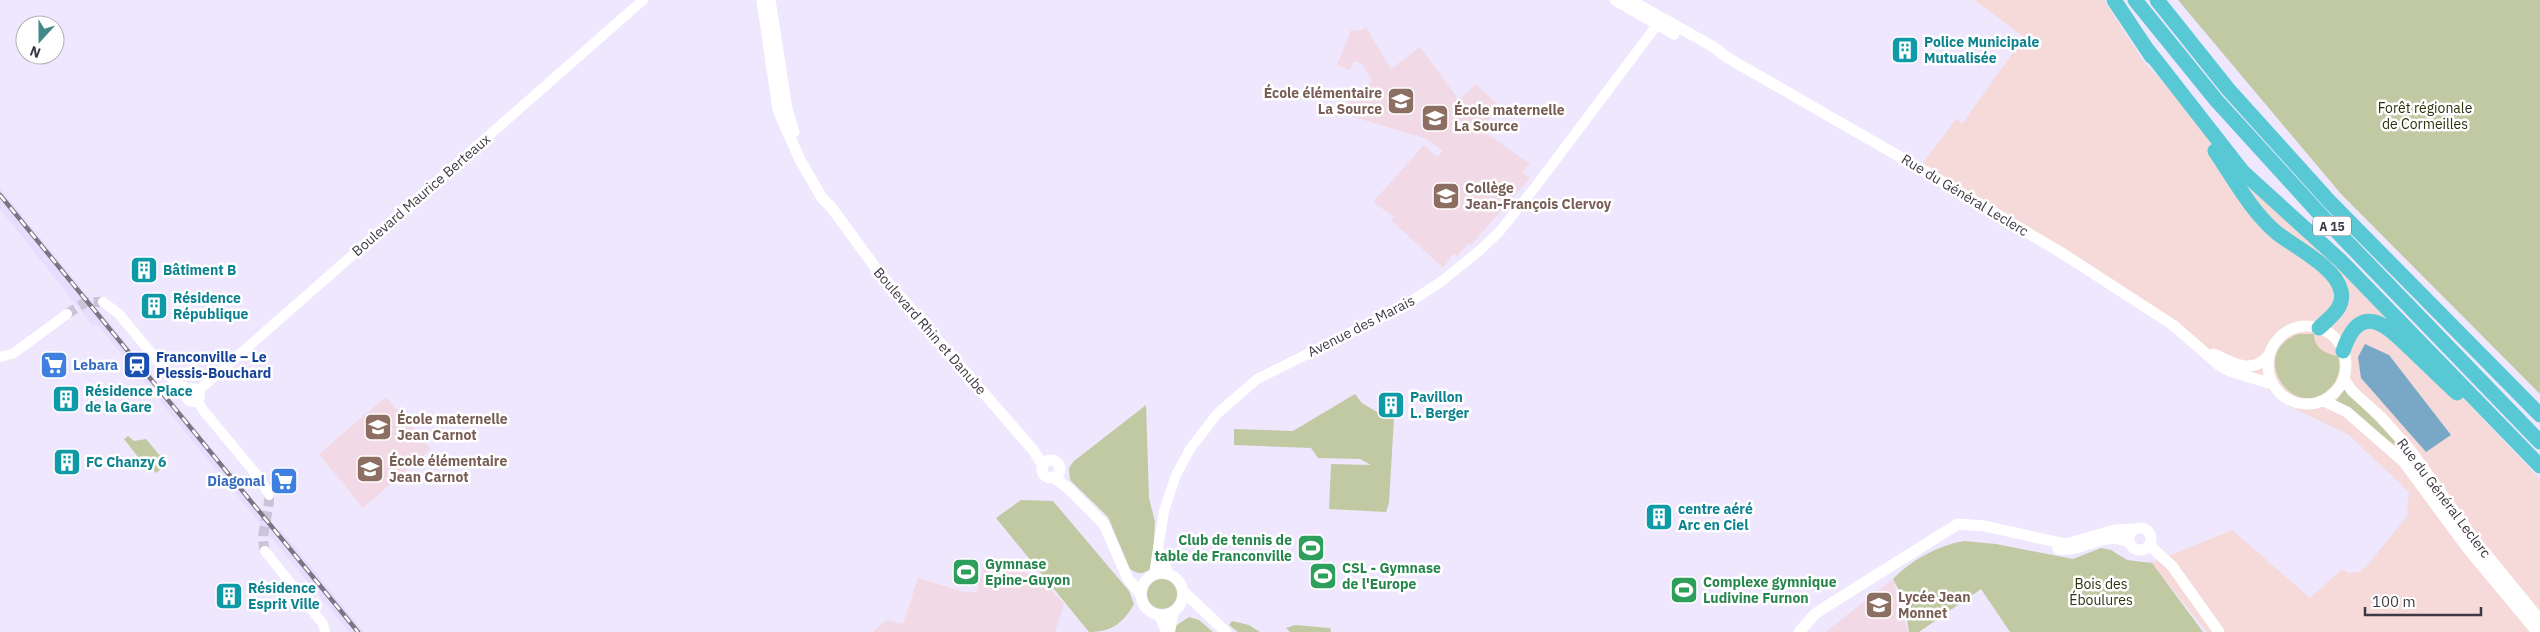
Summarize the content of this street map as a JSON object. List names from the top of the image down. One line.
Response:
{"streets":{"highway":["A 15"],"main road":["Rue du Général Leclerc","Boulevard Rhin et Danube"],"street":["Boulevard Maurice Berteaux","Avenue des Marais"]},"crossings":[["Rue du Général Leclerc","Avenue des Marais"]],"parks":["Forêt régionale de Cormeilles","Bois des Éboulures"],"places":{"building":["Police Municipale Mutualisée","Bâtiment B","Résidence République","Résidence Place de la Gare","Pavillon L. Berger","FC Chanzy 6","centre aéré Arc en Ciel","Résidence Esprit Ville"],"school or university":["École élémentaire La Source","École maternelle La Source","Collège Jean-François Clervoy","École maternelle Jean Carnot","École élémentaire Jean Carnot","Lycée Jean Monnet"],"supermarket":["Lebara","Diagonal"],"station":["Franconville – Le Plessis-Bouchard"],"sports":["Club de tennis de table de Franconville","Gymnase Epine-Guyon","CSL - Gymnase de l'Europe","Complexe gymnique Ludivine Furnon"]},"scale_bar":"100 m","north":"bottom"}
